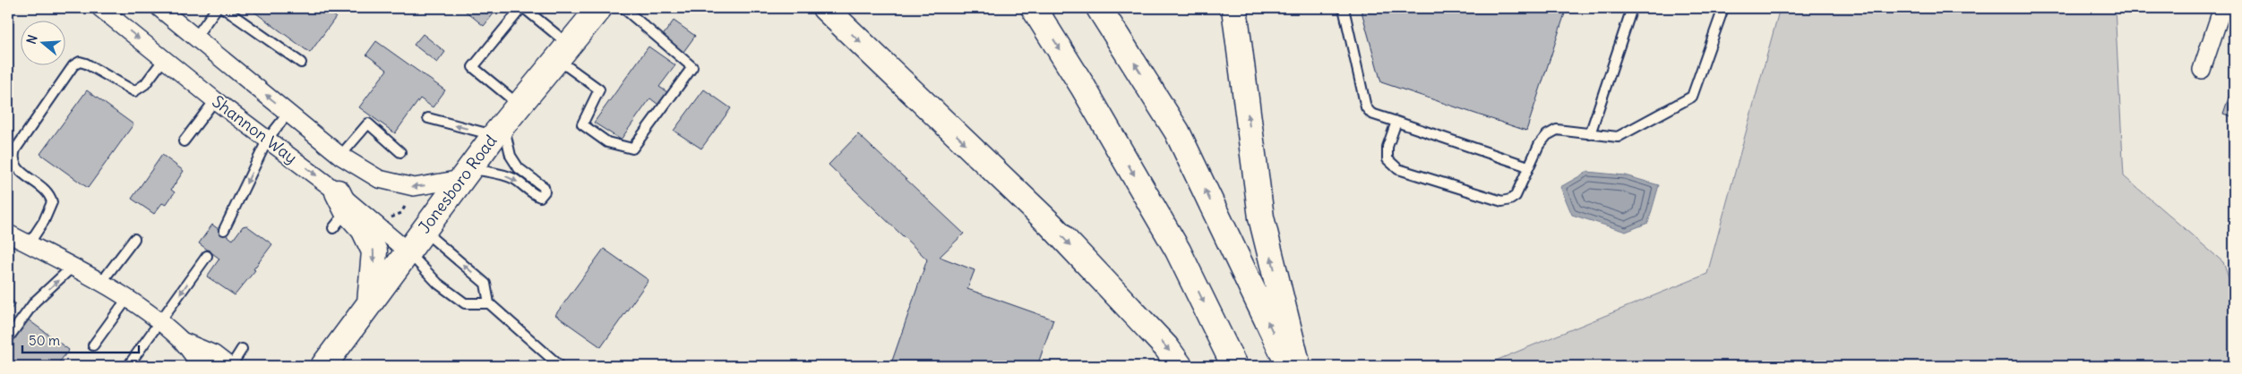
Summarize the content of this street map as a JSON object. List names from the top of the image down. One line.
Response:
{"streets":{"main road":["Jonesboro Road"],"street":["Shannon Way"]},"crossings":[["Shannon Way","Jonesboro Road"]],"scale_bar":"50 m","north":"left"}
